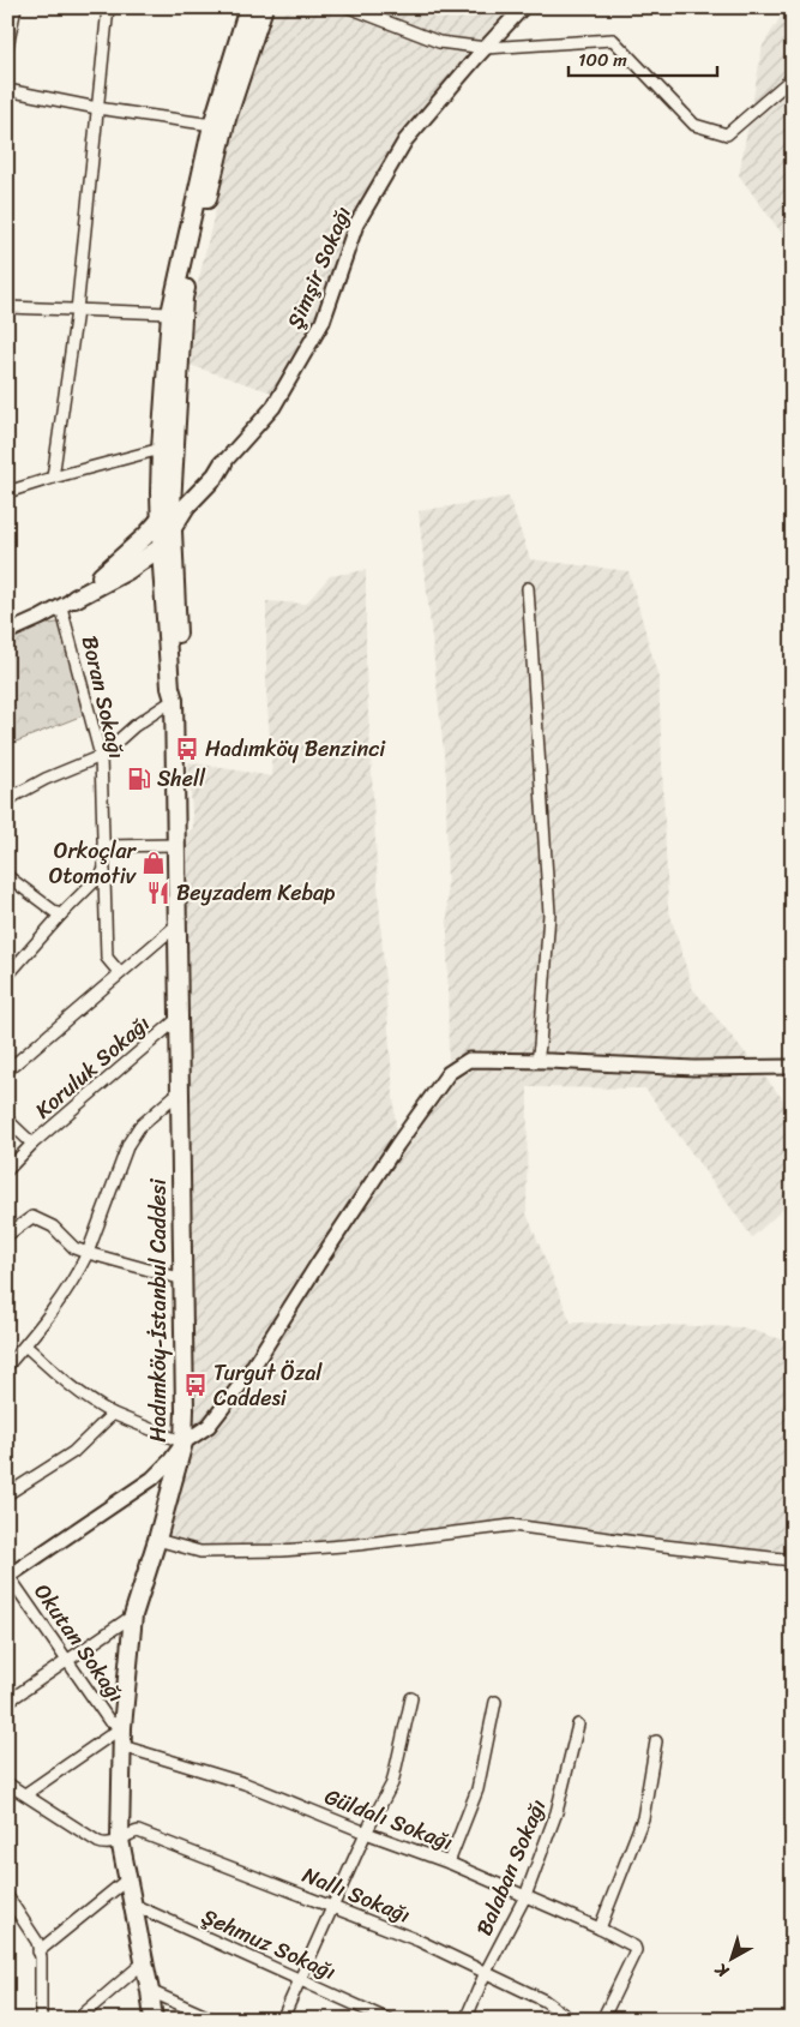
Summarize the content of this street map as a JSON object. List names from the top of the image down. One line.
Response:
{"streets":{"main road":["Hadımköy-İstanbul Caddesi"],"street":["Şimşir Sokağı","Boran Sokağı","Koruluk Sokağı","Okutan Sokağı","Güldalı Sokağı","Balaban Sokağı","Nallı Sokağı","Şehmuz Sokağı"]},"crossings":[["Koruluk Sokağı","Hadımköy-İstanbul Caddesi"],["Hadımköy-İstanbul Caddesi","Okutan Sokağı"],["Hadımköy-İstanbul Caddesi","Güldalı Sokağı"],["Hadımköy-İstanbul Caddesi","Nallı Sokağı"],["Hadımköy-İstanbul Caddesi","Şehmuz Sokağı"],["Güldalı Sokağı","Balaban Sokağı"],["Balaban Sokağı","Nallı Sokağı"]],"places":{"bus stop":["Hadımköy Benzinci","Turgut Özal Caddesi"],"fuel station":["Shell"],"shop":["Orkoçlar Otomotiv"],"restaurant":["Beyzadem Kebap"]},"scale_bar":"100 m","north":"bottom left"}
